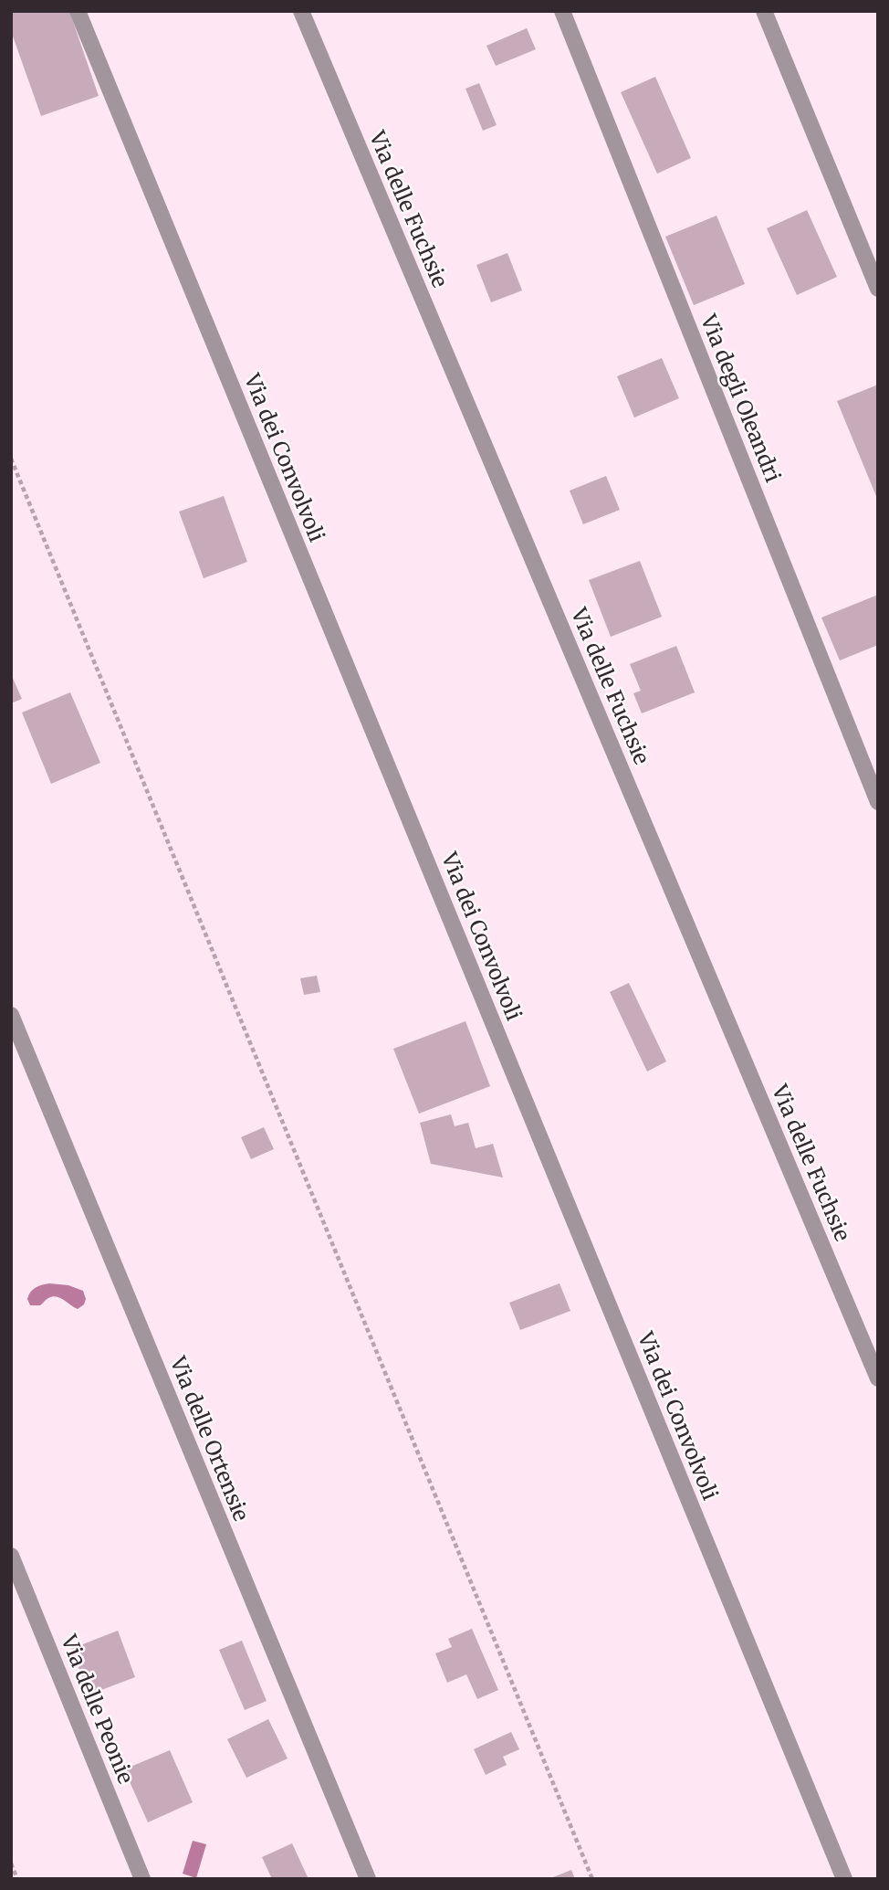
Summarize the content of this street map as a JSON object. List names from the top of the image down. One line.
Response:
{"streets":{"street":["Via delle Fuchsie","Via degli Oleandri","Via dei Convolvoli","Via delle Ortensie","Via delle Peonie"]}}
